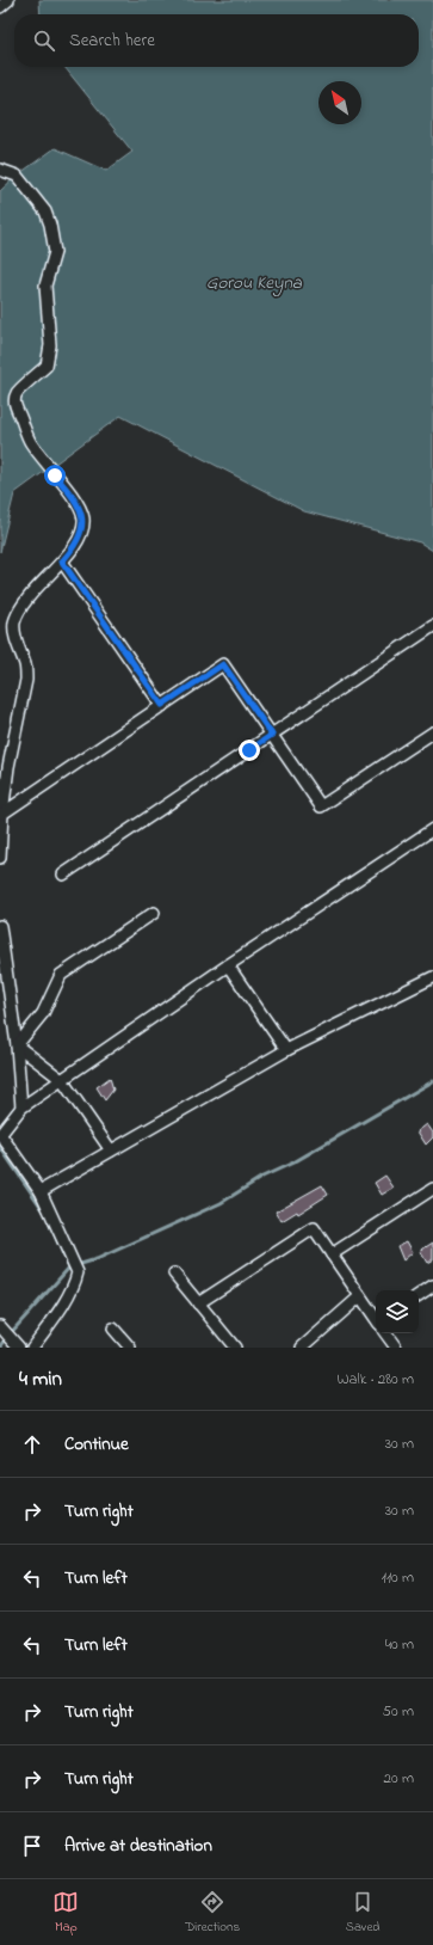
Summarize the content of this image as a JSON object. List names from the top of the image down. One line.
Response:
{"water":["Gorou Keyna"],"north":"top left","page":{"search":"Search here","heading":["4 min","Walk · 280 m"],"list":[["Continue","30 m"],["Turn right","30 m"],["Turn left","110 m"],["Turn left","40 m"],["Turn right","50 m"],["Turn right","20 m"],"Arrive at destination"],"nav":["Map","Directions","Saved"]}}
